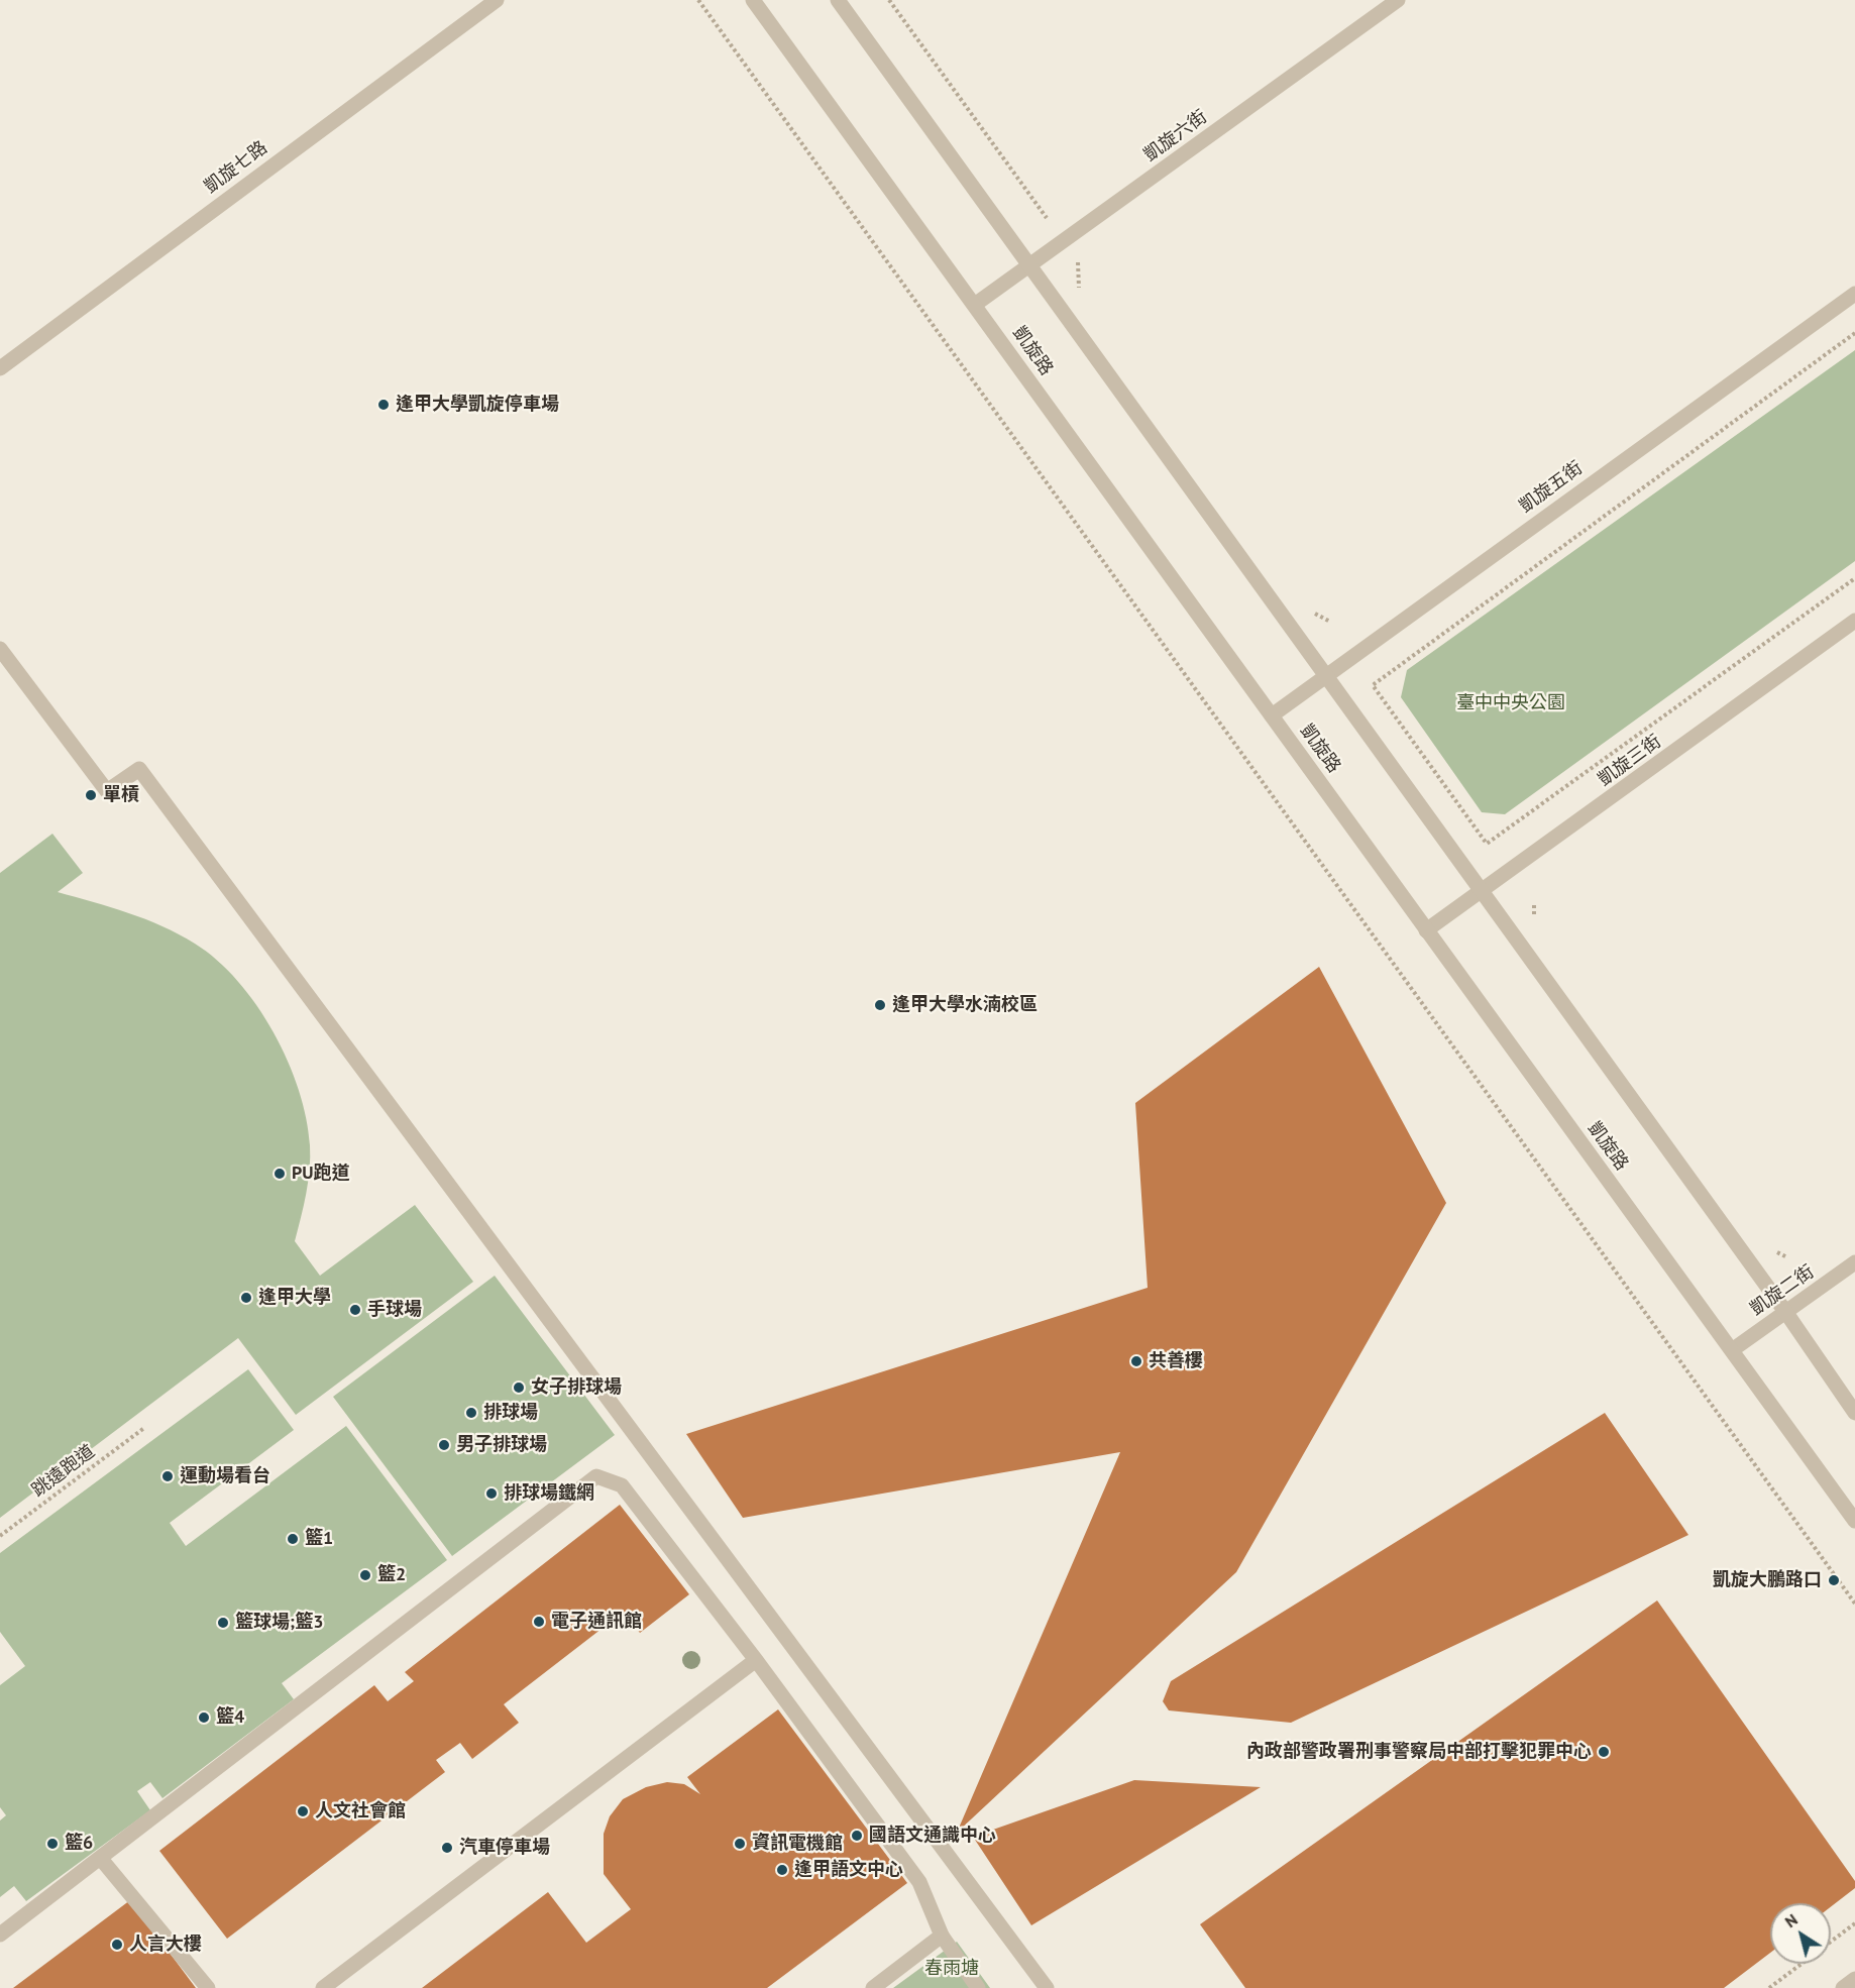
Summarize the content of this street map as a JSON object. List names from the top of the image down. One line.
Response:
{"streets":{"street":["凱旋六街","凱旋七路","凱旋路","凱旋五街","凱旋三街","凱旋二街"],"path":["跳遠跑道"]},"crossings":[["凱旋六街","凱旋路"],["凱旋路","凱旋五街"],["凱旋路","凱旋三街"],["凱旋路","凱旋二街"]],"parks":["臺中中央公園","春雨塘"],"places":["逢甲大學凱旋停車場","單槓","逢甲大學水湳校區","PU跑道","逢甲大學","手球場","共善樓","女子排球場","排球場","男子排球場","運動場看台","排球場鐵網","籃1","籃2","凱旋大鵬路口","電子通訊館","籃球場;籃3","籃4","內政部警政署刑事警察局中部打擊犯罪中心","人文社會館","國語文通識中心","籃6","資訊電機館","汽車停車場","逢甲語文中心","人言大樓"],"north":"top left"}
